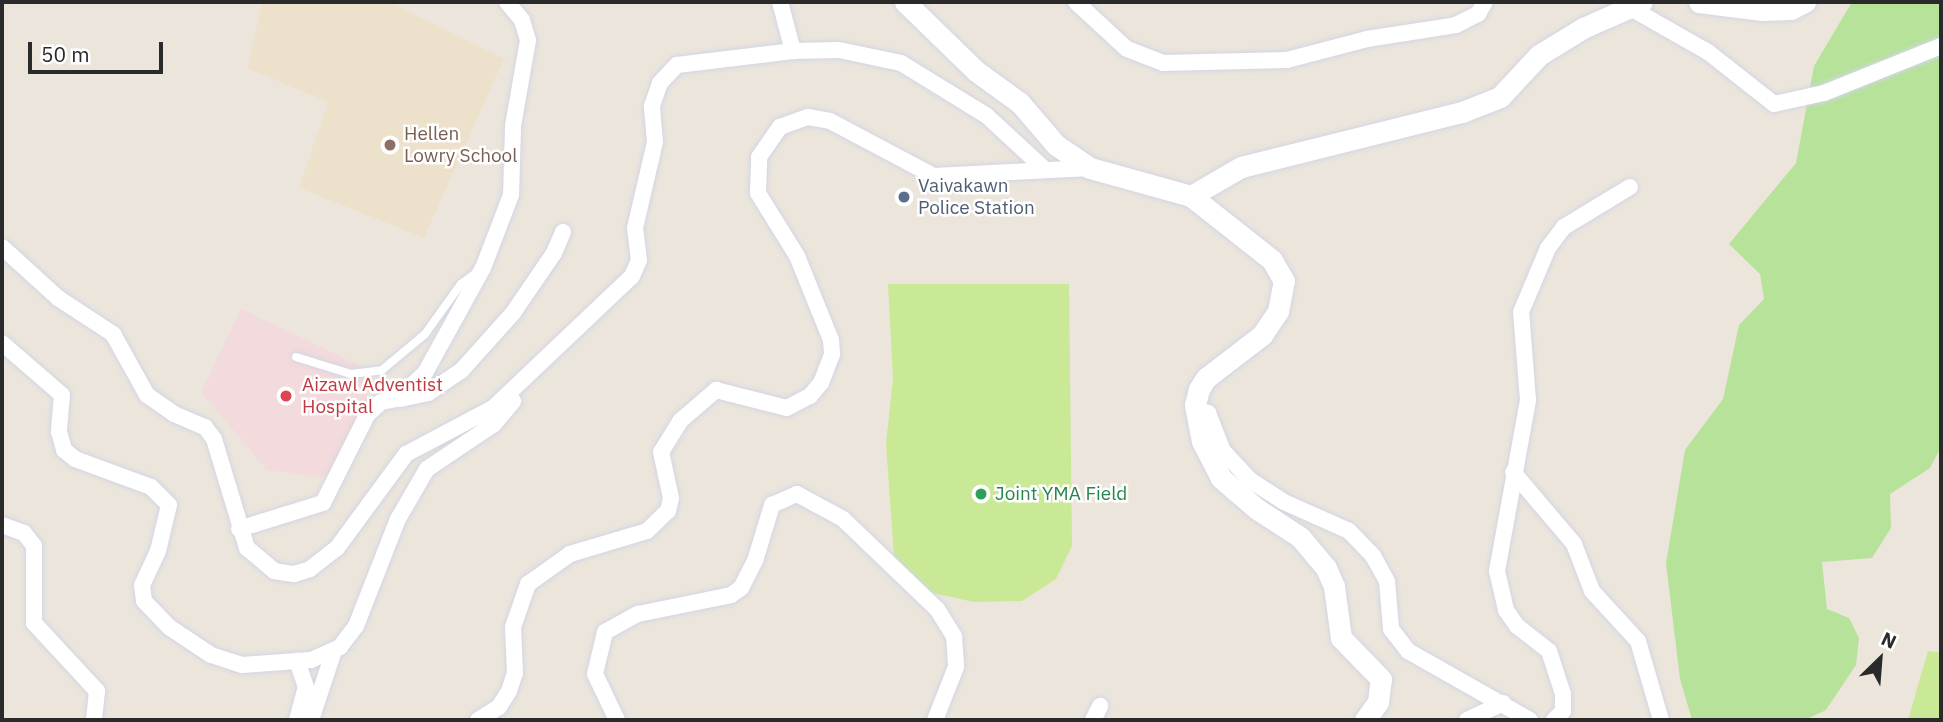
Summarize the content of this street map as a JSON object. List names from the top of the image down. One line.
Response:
{"places":["Hellen Lowry School","Vaivakawn Police Station","Aizawl Adventist Hospital","Joint YMA Field"],"scale_bar":"50 m","north":"top right"}
